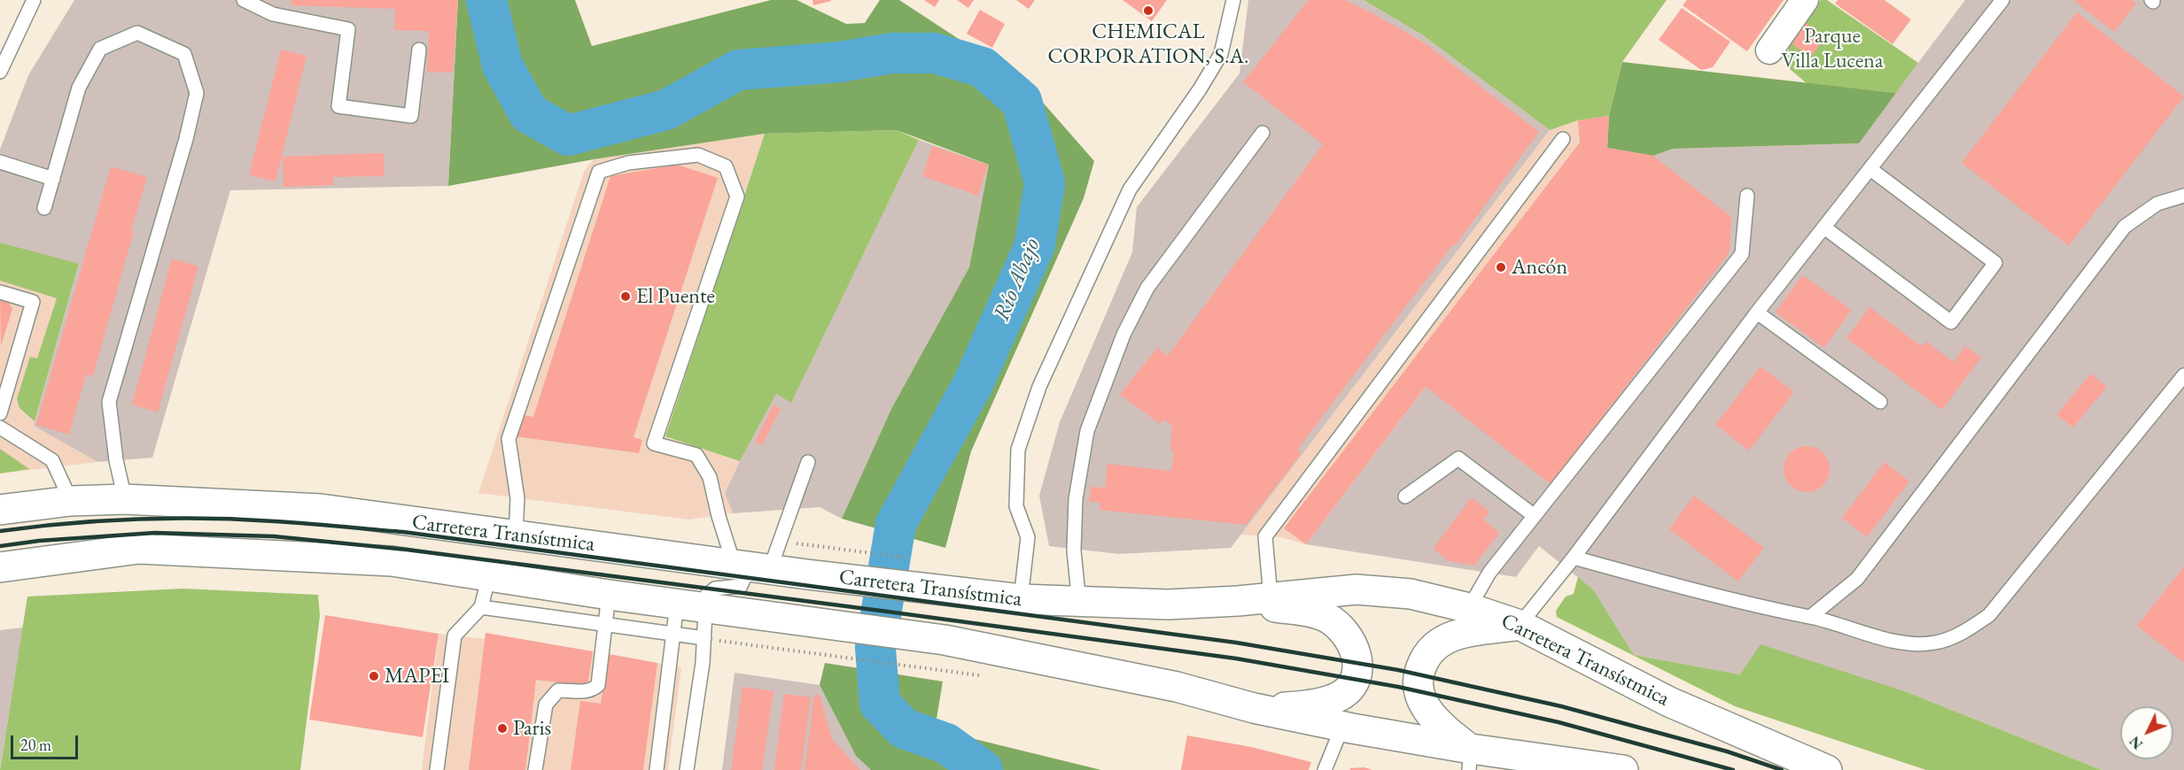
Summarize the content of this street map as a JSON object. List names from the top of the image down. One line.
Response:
{"streets":{"main road":["Carretera Transístmica"]},"water":["Río Abajo"],"parks":["Parque Villa Lucena"],"places":["CHEMICAL CORPORATION, S.A.","Ancón","El Puente","MAPEI","Paris"],"scale_bar":"20 m","north":"bottom left"}
